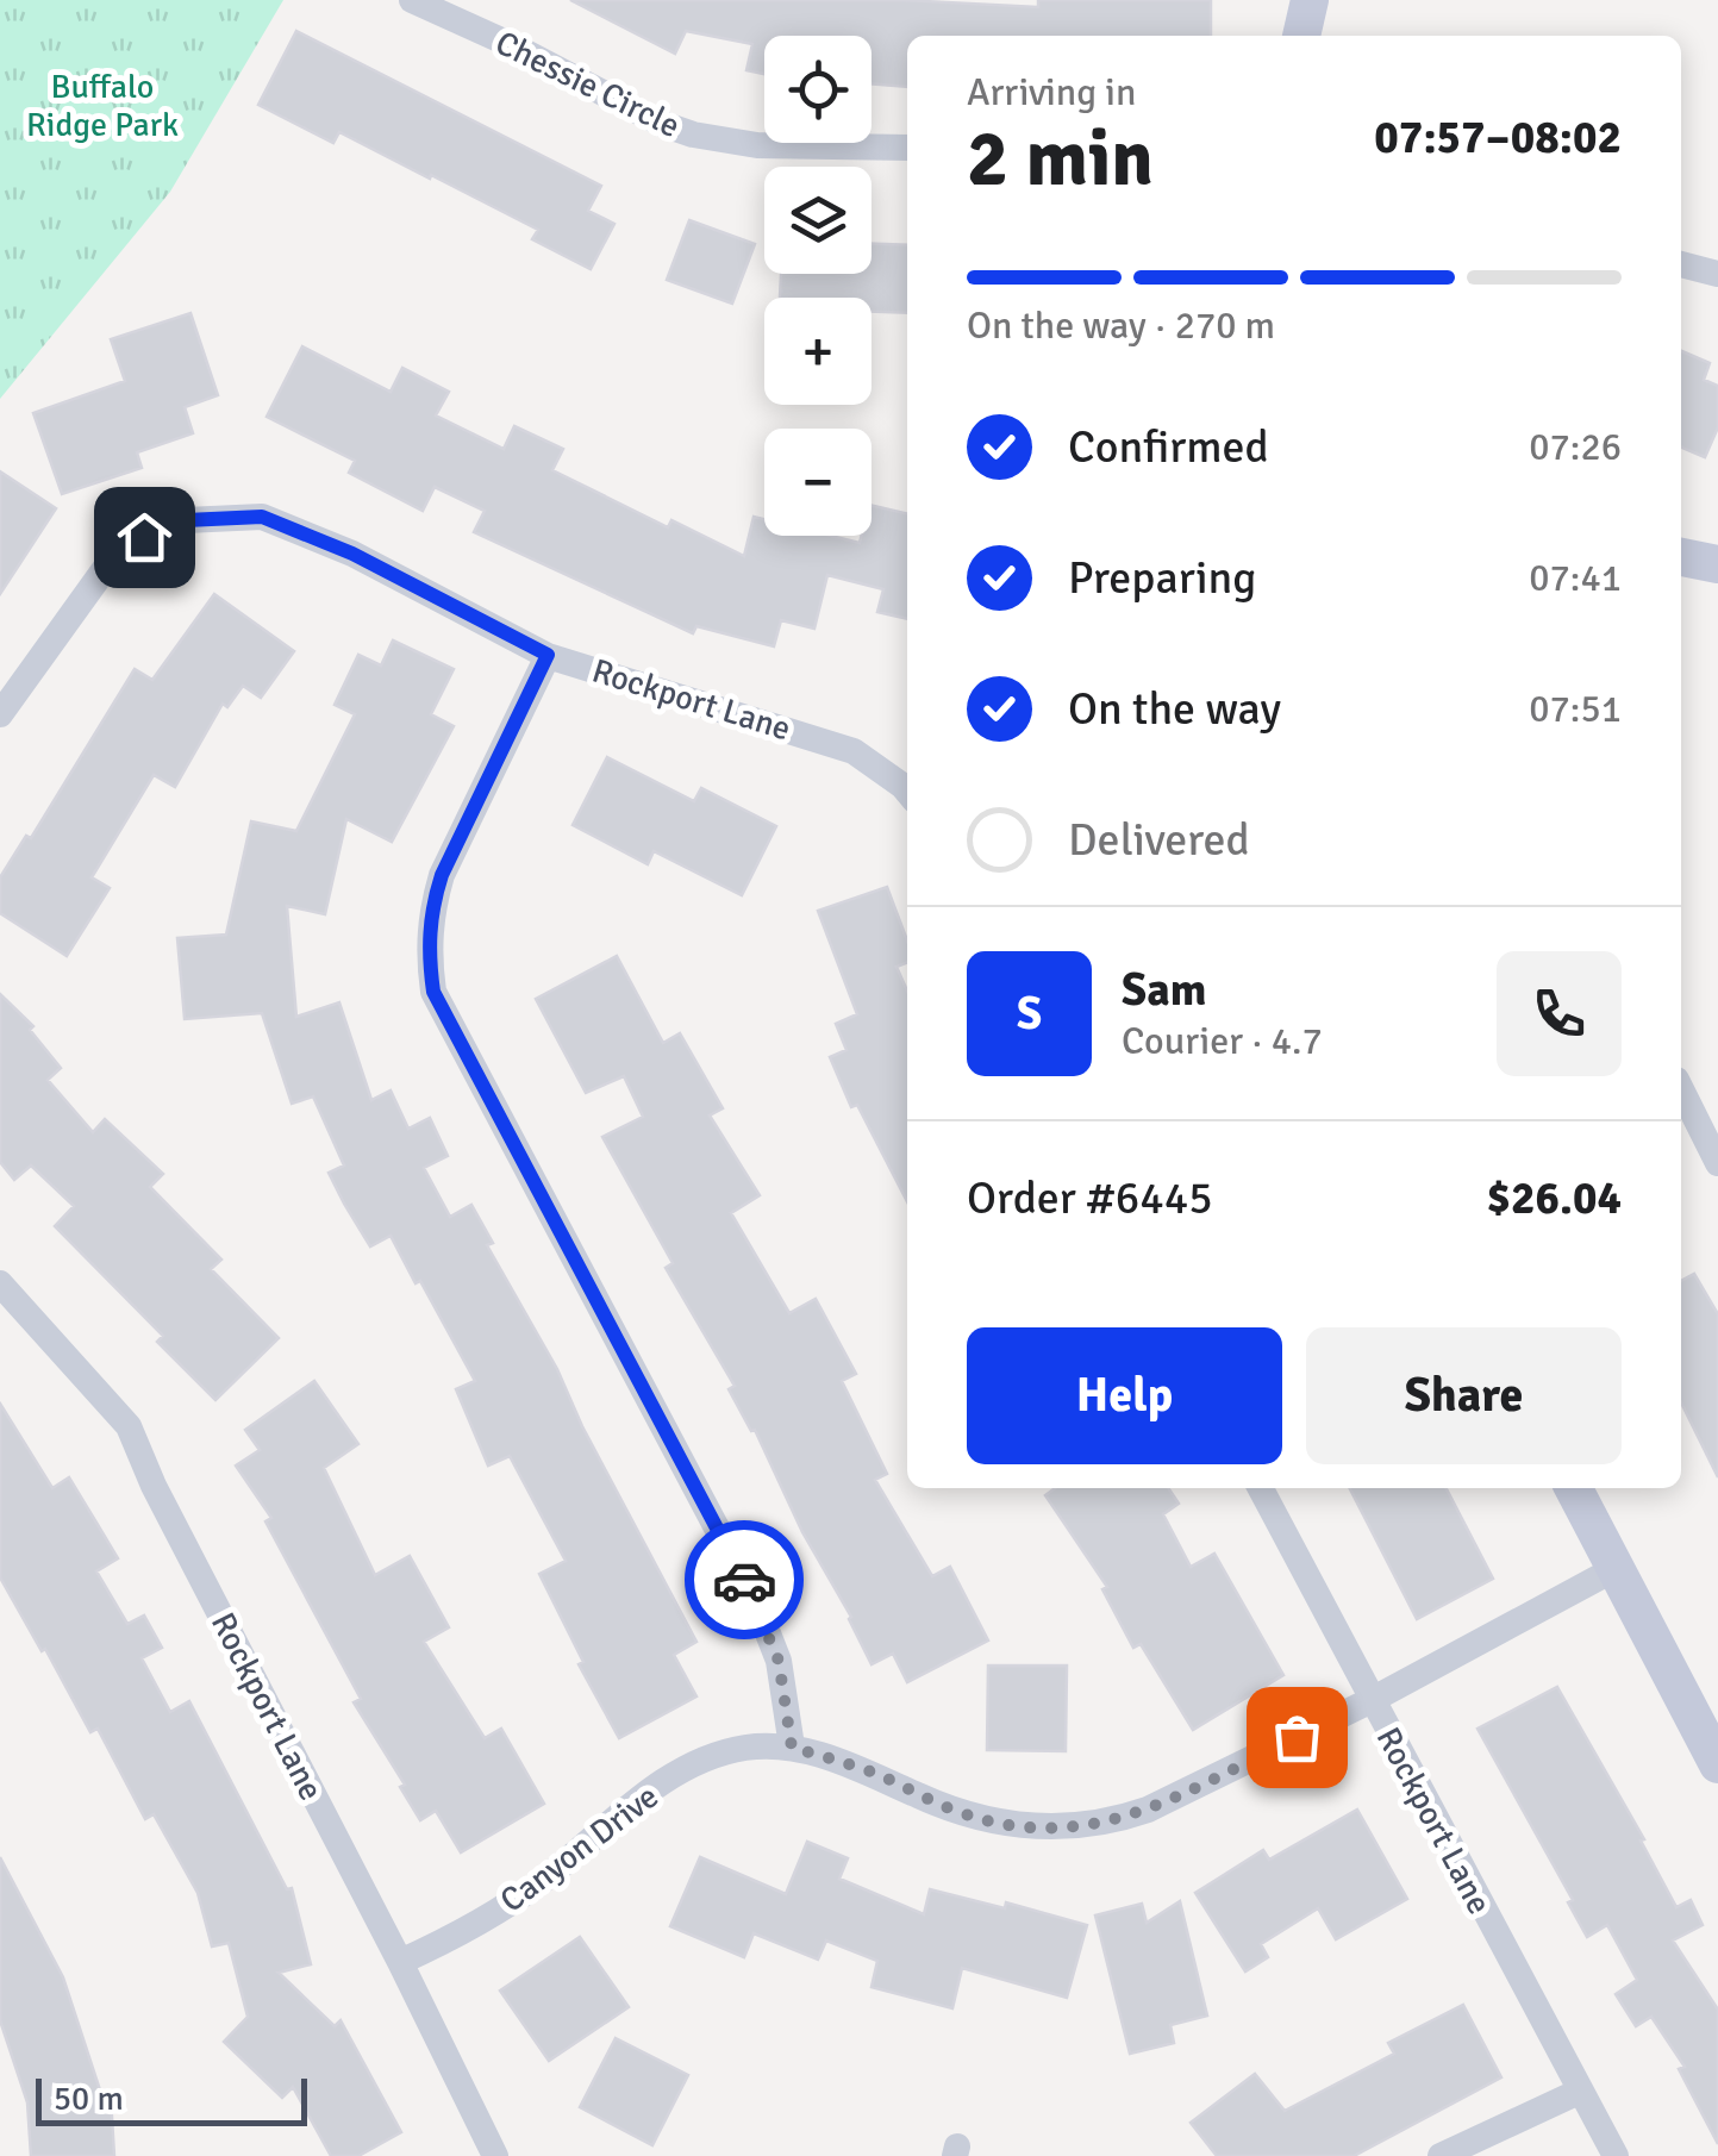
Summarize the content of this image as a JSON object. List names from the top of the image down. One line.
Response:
{"streets":{"street":["Chessie Circle","Rockport Lane","Canyon Drive"]},"crossings":[["Rockport Lane","Canyon Drive"]],"parks":["Buffalo Ridge Park"],"scale_bar":"50 m","page":{"map_buttons":["+","−"],"heading":["2 min","Arriving in","07:57–08:02"],"panel":["Sam","Courier · 4.7","Order #6445","$26.04"],"bar":"On the way · 270 m","list":[["Confirmed","07:26"],["Preparing","07:41"],["On the way","07:51"],"Delivered"],"round":"S","buttons":["Help","Share"],"scale":"50 m"}}
